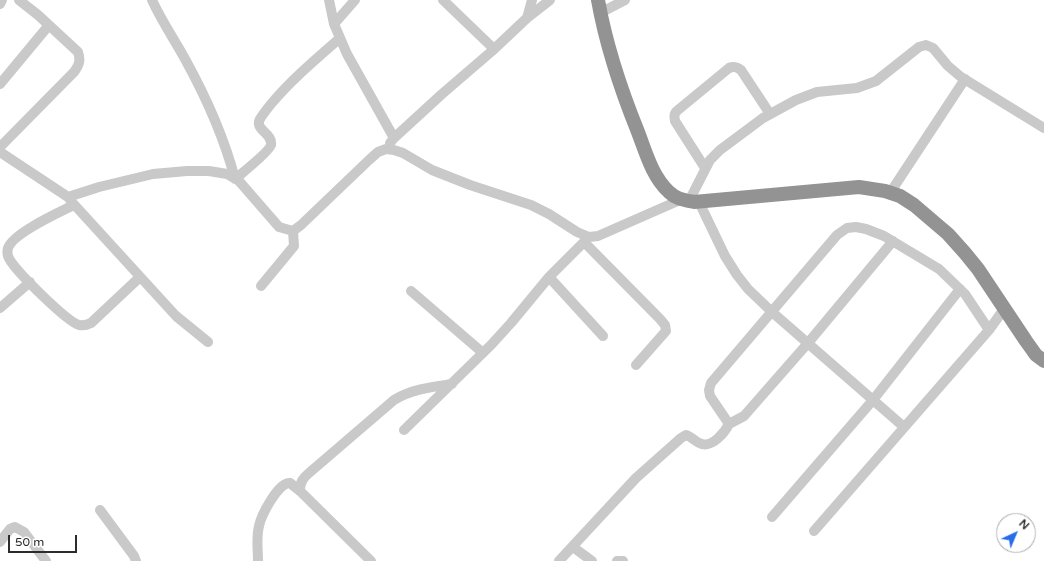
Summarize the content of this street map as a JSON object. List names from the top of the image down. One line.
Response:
{"scale_bar":"50 m","north":"top right"}
